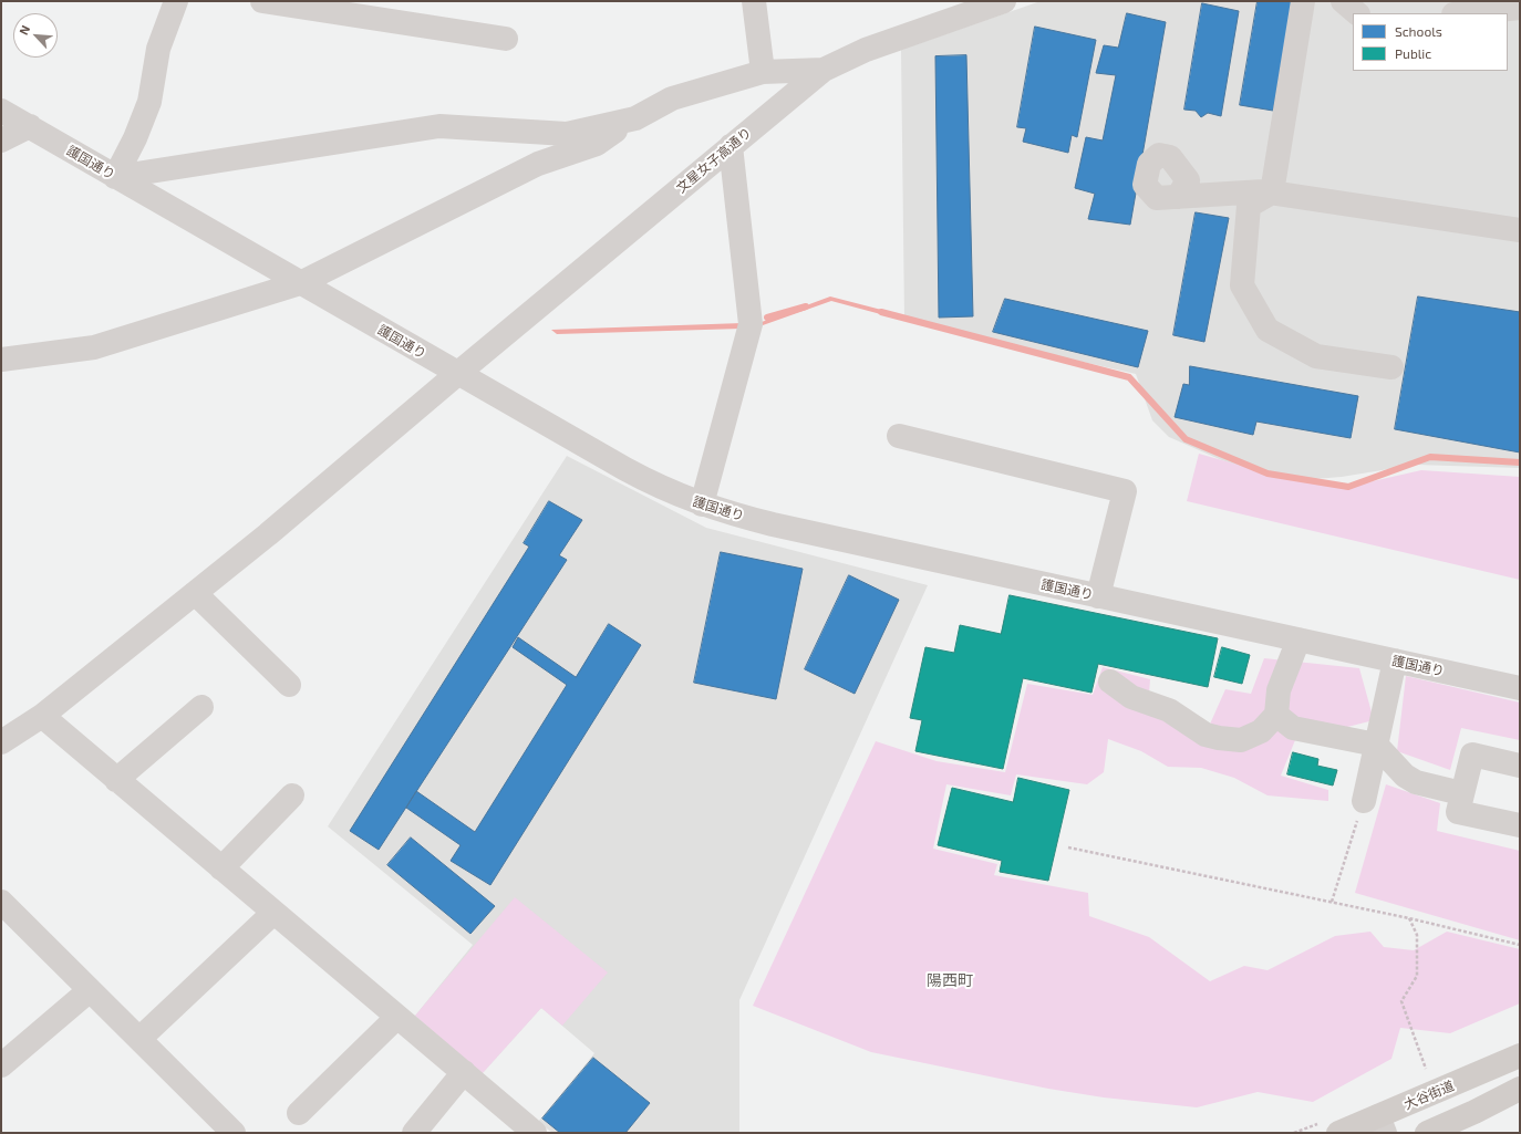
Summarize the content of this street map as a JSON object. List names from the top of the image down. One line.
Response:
{"streets":{"main road":["大谷街道"],"street":["文星女子高通り","護国通り"]},"crossings":[["文星女子高通り","護国通り"]],"districts":["陽西町"],"legend":["Schools","Public"],"north":"top left"}
